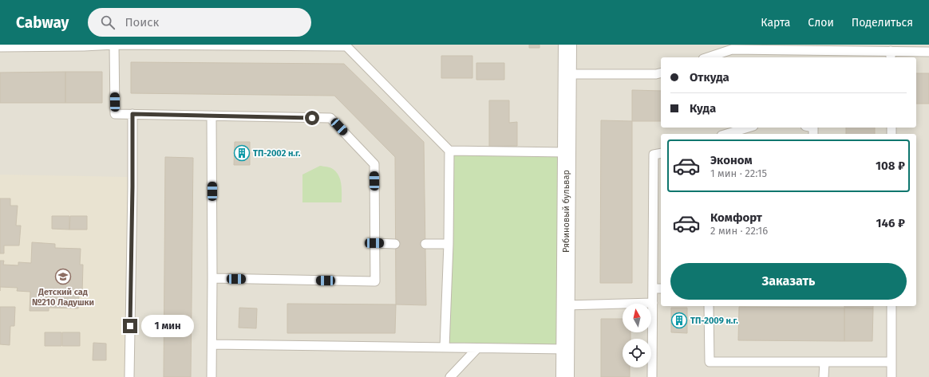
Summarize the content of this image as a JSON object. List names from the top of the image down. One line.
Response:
{"streets":{"street":["Рябиновый бульвар"]},"places":{"building":["ТП-2002 н.г.","ТП-2009 н.г."],"school or university":["Детский сад №210 Ладушки"]},"north":"top","page":{"header":"Cabway","search":"Поиск","nav":["Карта","Слои","Поделиться"],"banner":["Откуда","Куда"],"list":[{"name":"Эконом","note":"1 мин · 22:15","value":"108 ₽"},{"name":"Комфорт","note":"2 мин · 22:16","value":"146 ₽"}],"buttons":"Заказать","bubble":"1 мин"}}
